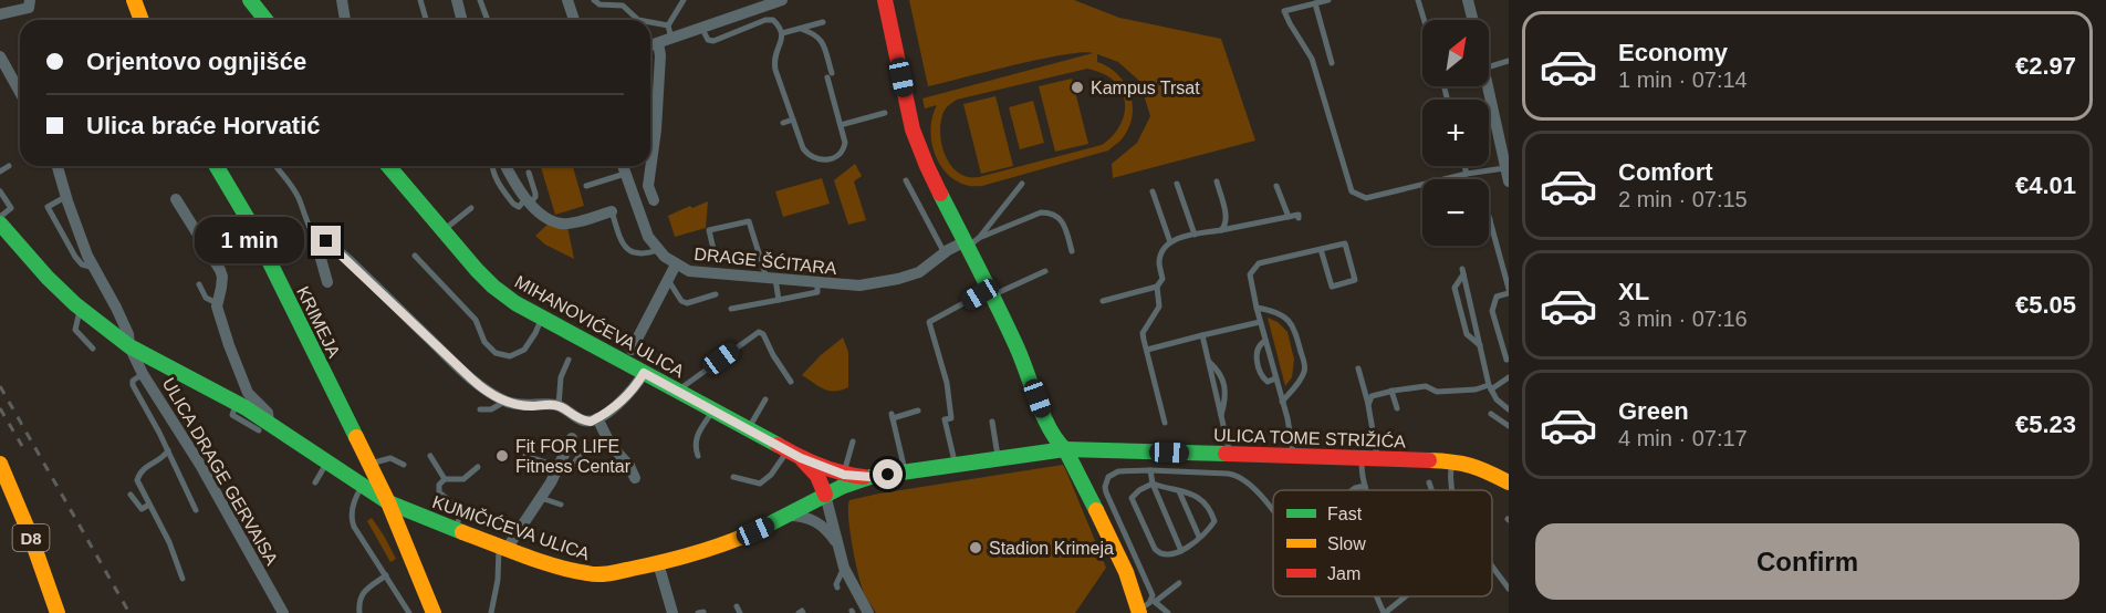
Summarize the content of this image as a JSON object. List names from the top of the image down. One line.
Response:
{"streets":{"street":["DRAGE ŠĆITARA","KRIMEJA","MIHANOVIĆEVA ULICA","ULICA TOME STRIŽIĆA","ULICA DRAGE GERVAISA","KUMIČIĆEVA ULICA","D8"]},"crossings":[["KRIMEJA","KUMIČIĆEVA ULICA"],["MIHANOVIĆEVA ULICA","KUMIČIĆEVA ULICA"],["ULICA TOME STRIŽIĆA","KUMIČIĆEVA ULICA"],["ULICA DRAGE GERVAISA","KUMIČIĆEVA ULICA"]],"places":["Kampus Trsat","Fit FOR LIFE Fitness Centar","Stadion Krimeja"],"legend":["Fast","Slow","Jam"],"north":"top right","page":{"list":[{"name":"Economy","note":"1 min · 07:14","value":"€2.97"},{"name":"Comfort","note":"2 min · 07:15","value":"€4.01"},{"name":"XL","note":"3 min · 07:16","value":"€5.05"},{"name":"Green","note":"4 min · 07:17","value":"€5.23"}],"map_buttons":["+","−"],"banner":["Orjentovo ognjišće","Ulica braće Horvatić"],"bubble":"1 min","buttons":"Confirm"}}
